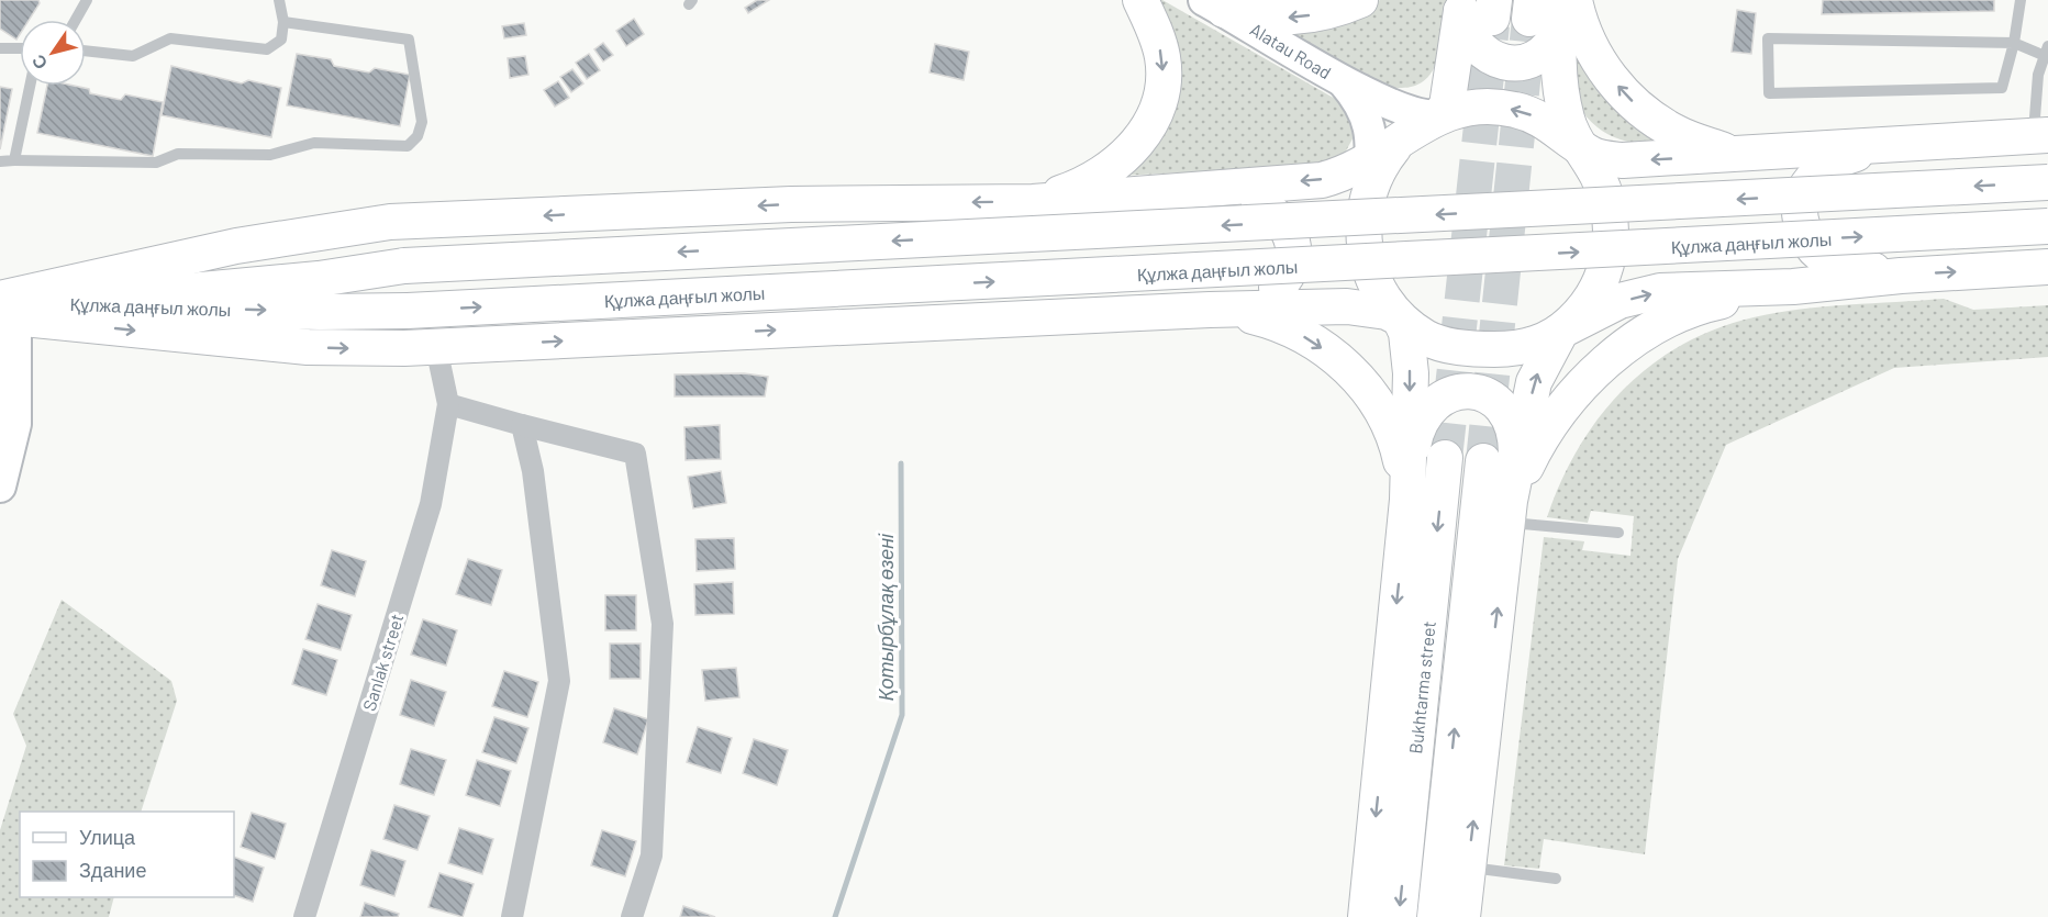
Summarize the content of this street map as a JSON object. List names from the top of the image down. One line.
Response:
{"streets":{"main road":["Alatau Road","Құлжа даңғыл жолы","Bukhtarma street"],"street":["Sanlak street"]},"water":["Қотырбұлақ өзені"],"legend":["Улица","Здание"],"north":"bottom left"}
